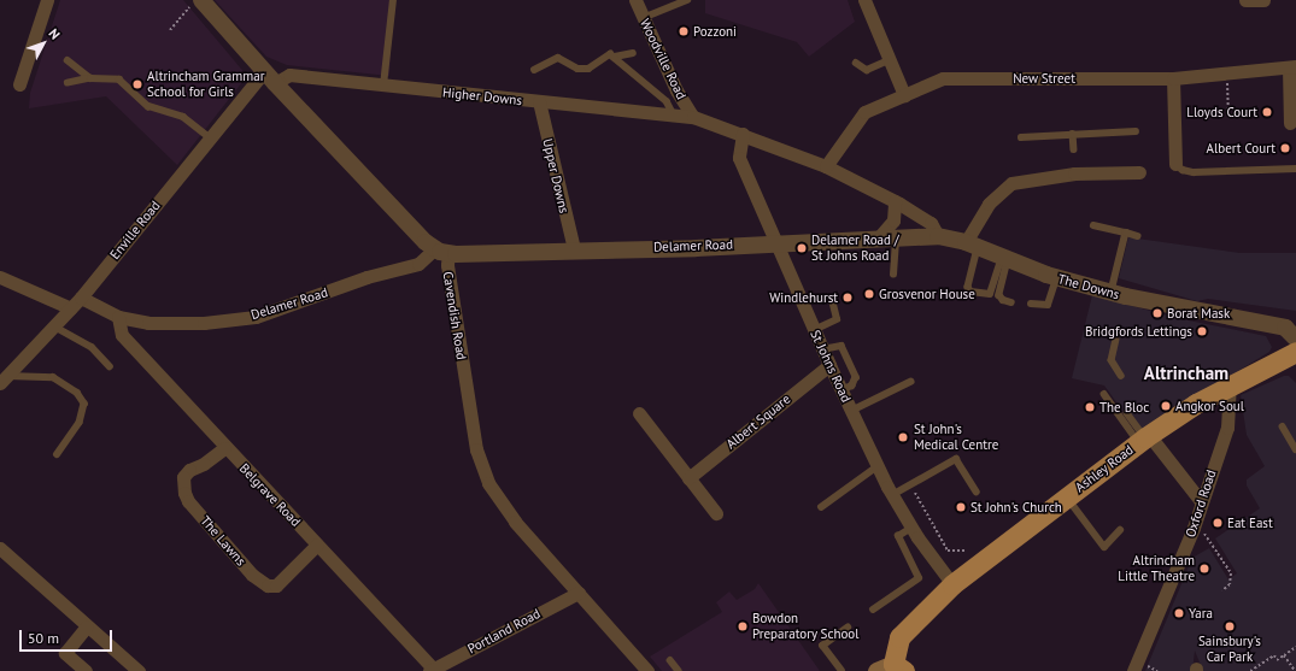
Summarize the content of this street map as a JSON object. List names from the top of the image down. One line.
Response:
{"streets":{"main road":["Ashley Road"],"street":["Woodville Road","New Street","Higher Downs","Upper Downs","Enville Road","Delamer Road","The Downs","Cavendish Road","St Johns Road","Albert Square","Belgrave Road","Oxford Road","The Lawns","Portland Road"]},"crossings":[["Woodville Road","Higher Downs"],["Higher Downs","Upper Downs"],["Higher Downs","Enville Road"],["Upper Downs","Delamer Road"],["Enville Road","Delamer Road"],["Delamer Road","The Downs"],["Delamer Road","Cavendish Road"],["Delamer Road","St Johns Road"],["Delamer Road","Belgrave Road"],["Cavendish Road","Portland Road"],["St Johns Road","Albert Square"],["St Johns Road","Ashley Road"],["Ashley Road","Oxford Road"],["Belgrave Road","The Lawns"],["Belgrave Road","Portland Road"]],"districts":["Altrincham"],"places":["Pozzoni","Altrincham Grammar School for Girls","Lloyds Court","Albert Court","Delamer Road / St Johns Road","Grosvenor House","Windlehurst","Borat Mask","Bridgfords Lettings","Angkor Soul","The Bloc","St John's Medical Centre","St John's Church","Eat East","Altrincham Little Theatre","Yara","Bowdon Preparatory School","Sainsbury's Car Park"],"scale_bar":"50 m","north":"top right"}
